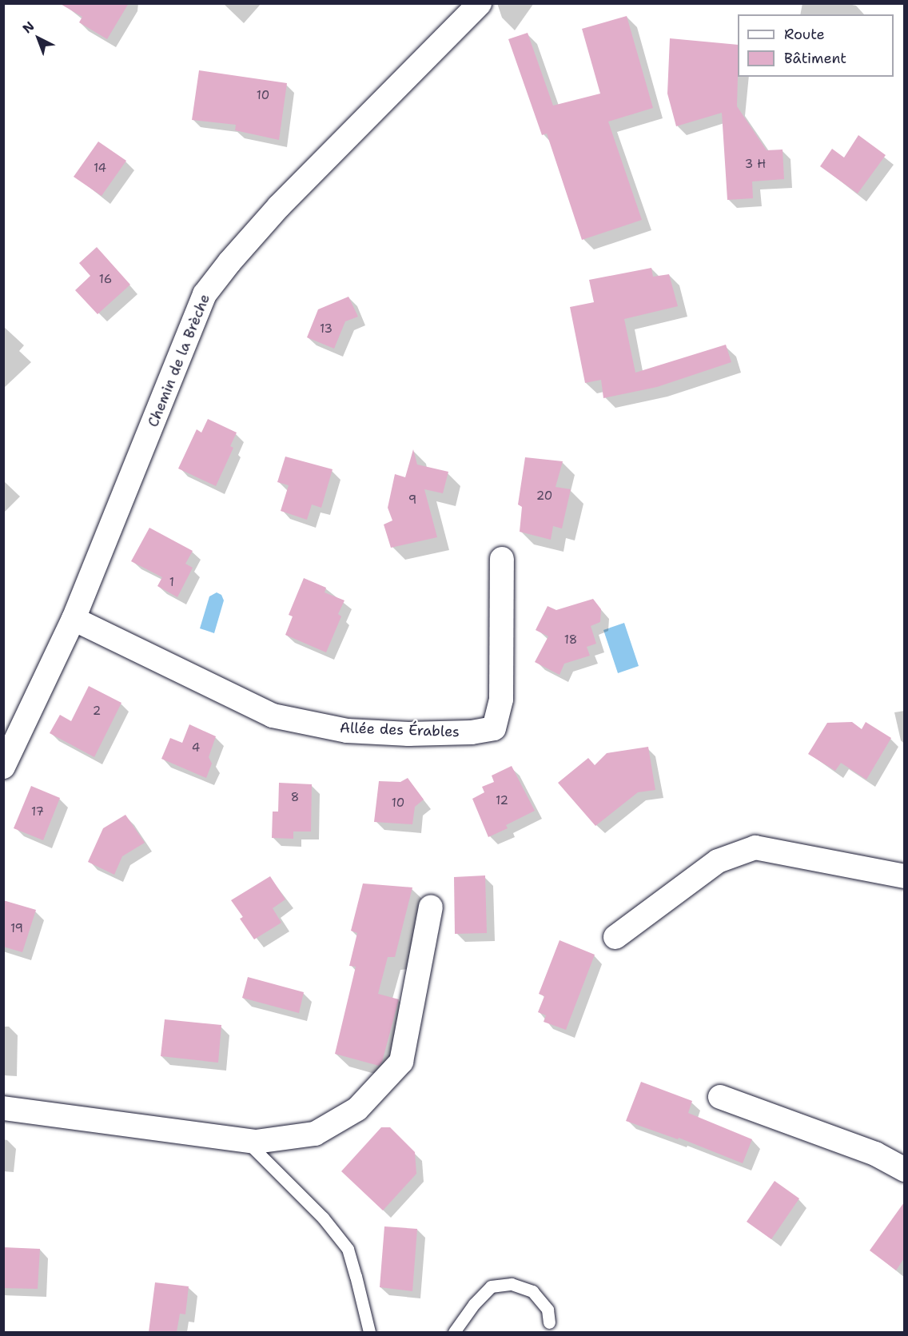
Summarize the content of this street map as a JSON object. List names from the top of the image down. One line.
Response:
{"streets":{"street":["Chemin de la Brèche","Allée des Érables"]},"crossings":[["Chemin de la Brèche","Allée des Érables"]],"house_numbers":["10","3 H","14","16","13","20","9","1","18","2","4","8","12","10","17","19"],"legend":["Route","Bâtiment"],"north":"top left"}
